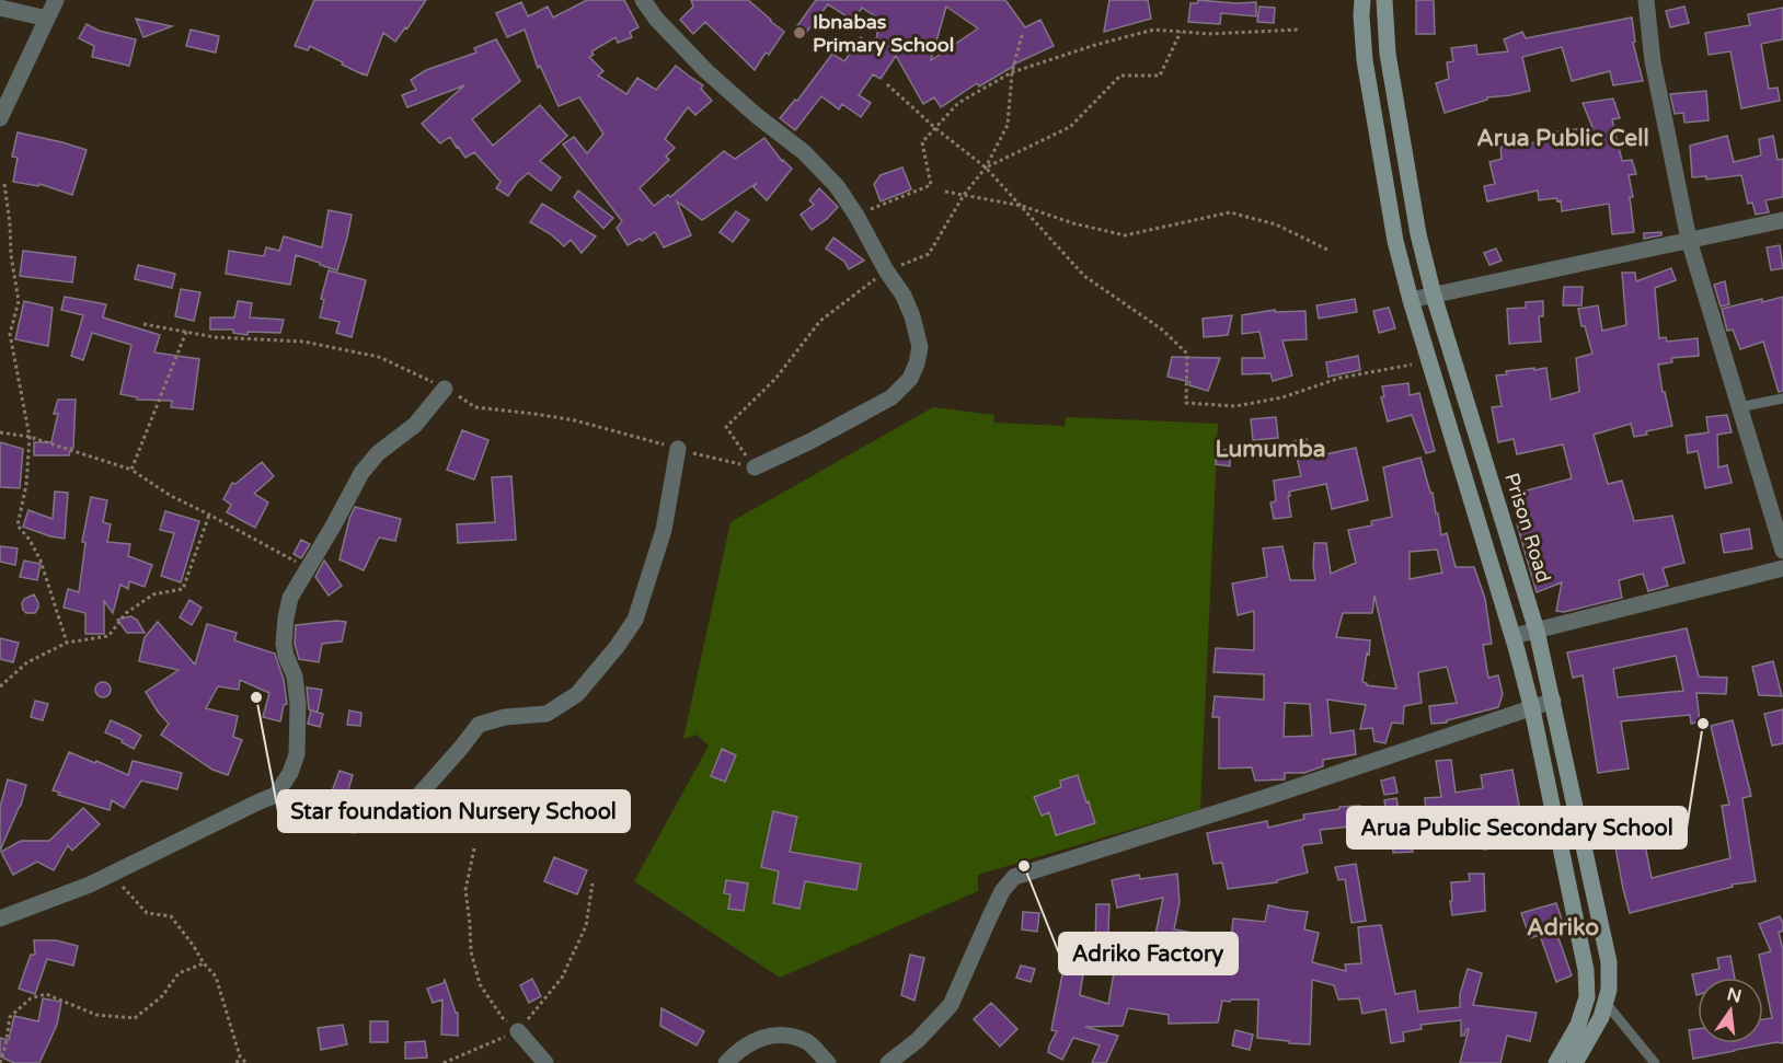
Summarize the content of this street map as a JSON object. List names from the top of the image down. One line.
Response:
{"streets":{"street":["Prison Road"]},"districts":["Arua Public Cell","Lumumba","Adriko"],"places":["Ibnabas Primary School","Star foundation Nursery School","Arua Public Secondary School","Adriko Factory"],"north":"top"}
